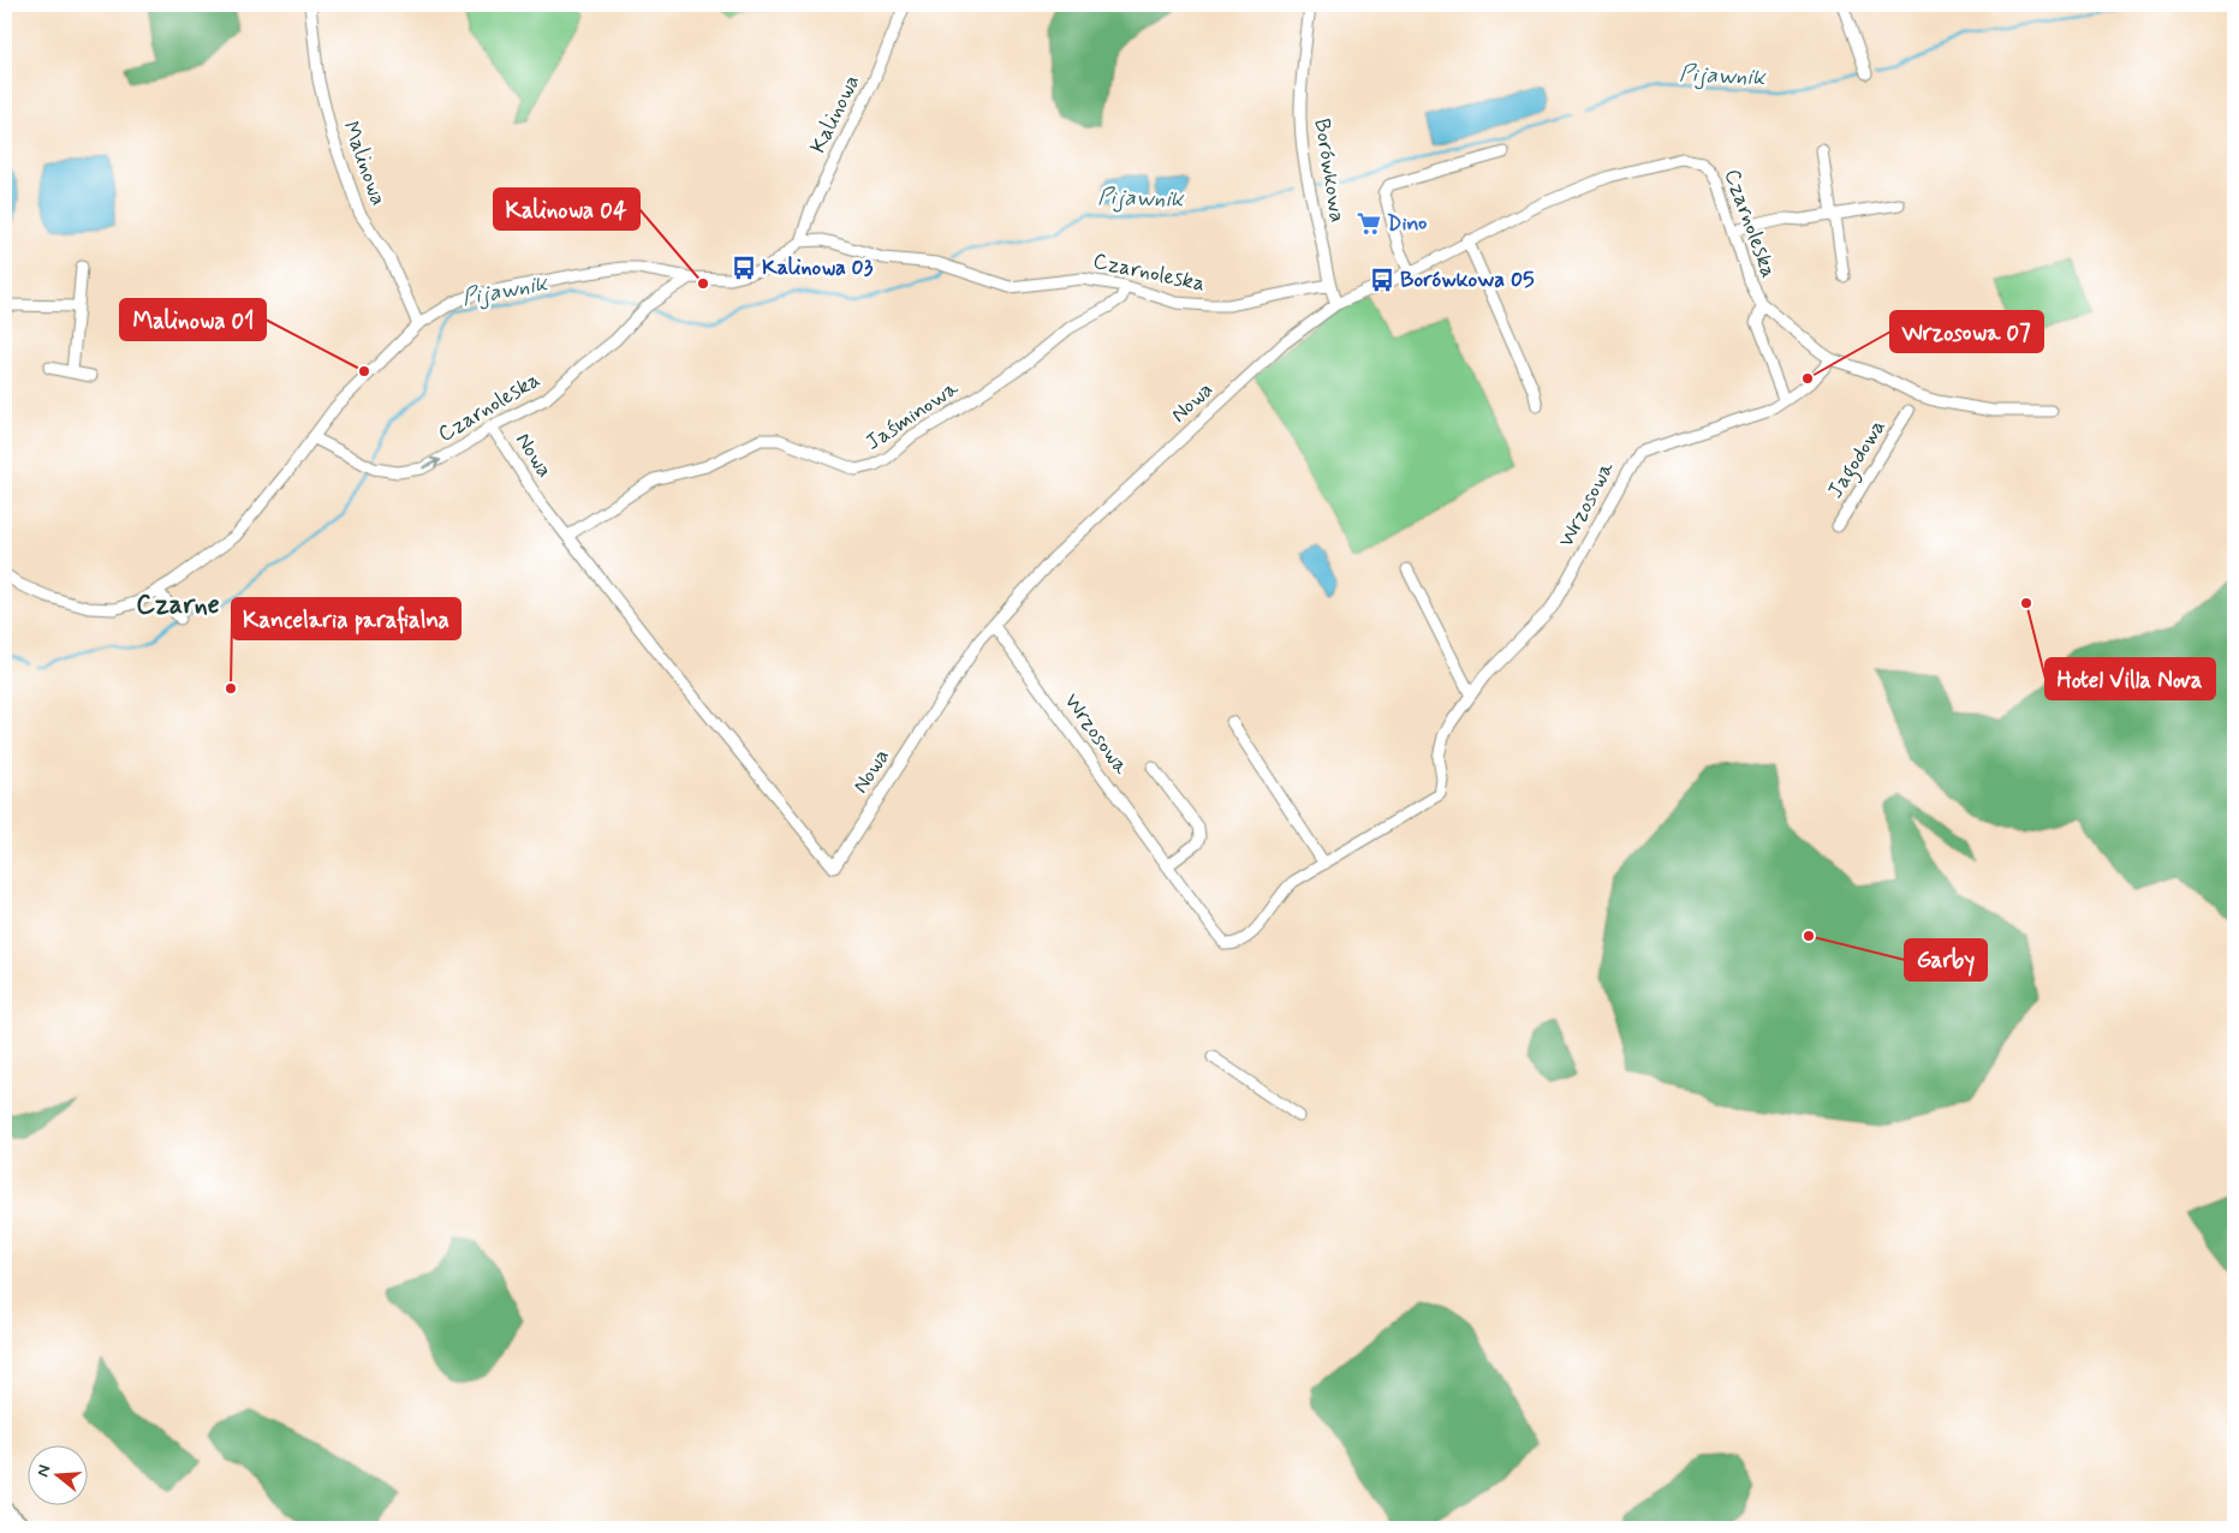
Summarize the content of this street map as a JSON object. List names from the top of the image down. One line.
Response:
{"streets":{"street":["Kalinowa","Malinowa","Borówkowa","Czarnoleska","Nowa","Jaśminowa","Jagodowa","Wrzosowa"]},"crossings":[["Kalinowa","Czarnoleska"],["Borówkowa","Czarnoleska"],["Borówkowa","Nowa"],["Czarnoleska","Nowa"],["Czarnoleska","Jaśminowa"],["Czarnoleska","Wrzosowa"],["Nowa","Jaśminowa"],["Nowa","Wrzosowa"]],"districts":["Czarne"],"water":["Pijawnik"],"places":{"supermarket":["Dino"],"bus stop":["Kalinowa 03","Borówkowa 05"],"other":["Kalinowa 04","Malinowa 01","Wrzosowa 07","Hotel Villa Nova","Kancelaria parafialna","Garby"]},"north":"left"}
